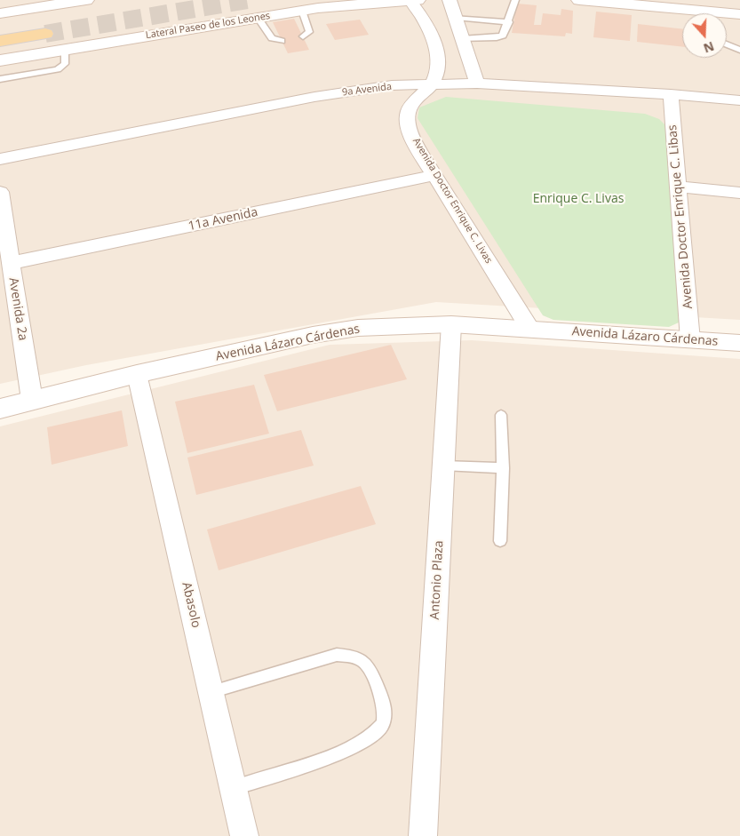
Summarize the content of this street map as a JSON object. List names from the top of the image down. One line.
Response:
{"streets":{"street":["Lateral Paseo de los Leones","9a Avenida","Avenida Doctor Enrique C. Livas","Avenida Doctor Enrique C. Libas","11a Avenida","Avenida 2a","Avenida Lázaro Cárdenas","Antonio Plaza","Abasolo"]},"crossings":[["9a Avenida","Avenida Doctor Enrique C. Livas"],["9a Avenida","Avenida Doctor Enrique C. Libas"],["Avenida Doctor Enrique C. Livas","11a Avenida"],["Avenida Doctor Enrique C. Livas","Avenida Lázaro Cárdenas"],["Avenida Doctor Enrique C. Libas","Avenida Lázaro Cárdenas"],["11a Avenida","Avenida 2a"],["Avenida 2a","Avenida Lázaro Cárdenas"],["Avenida Lázaro Cárdenas","Antonio Plaza"],["Avenida Lázaro Cárdenas","Abasolo"]],"parks":["Enrique C. Livas"],"north":"bottom"}
